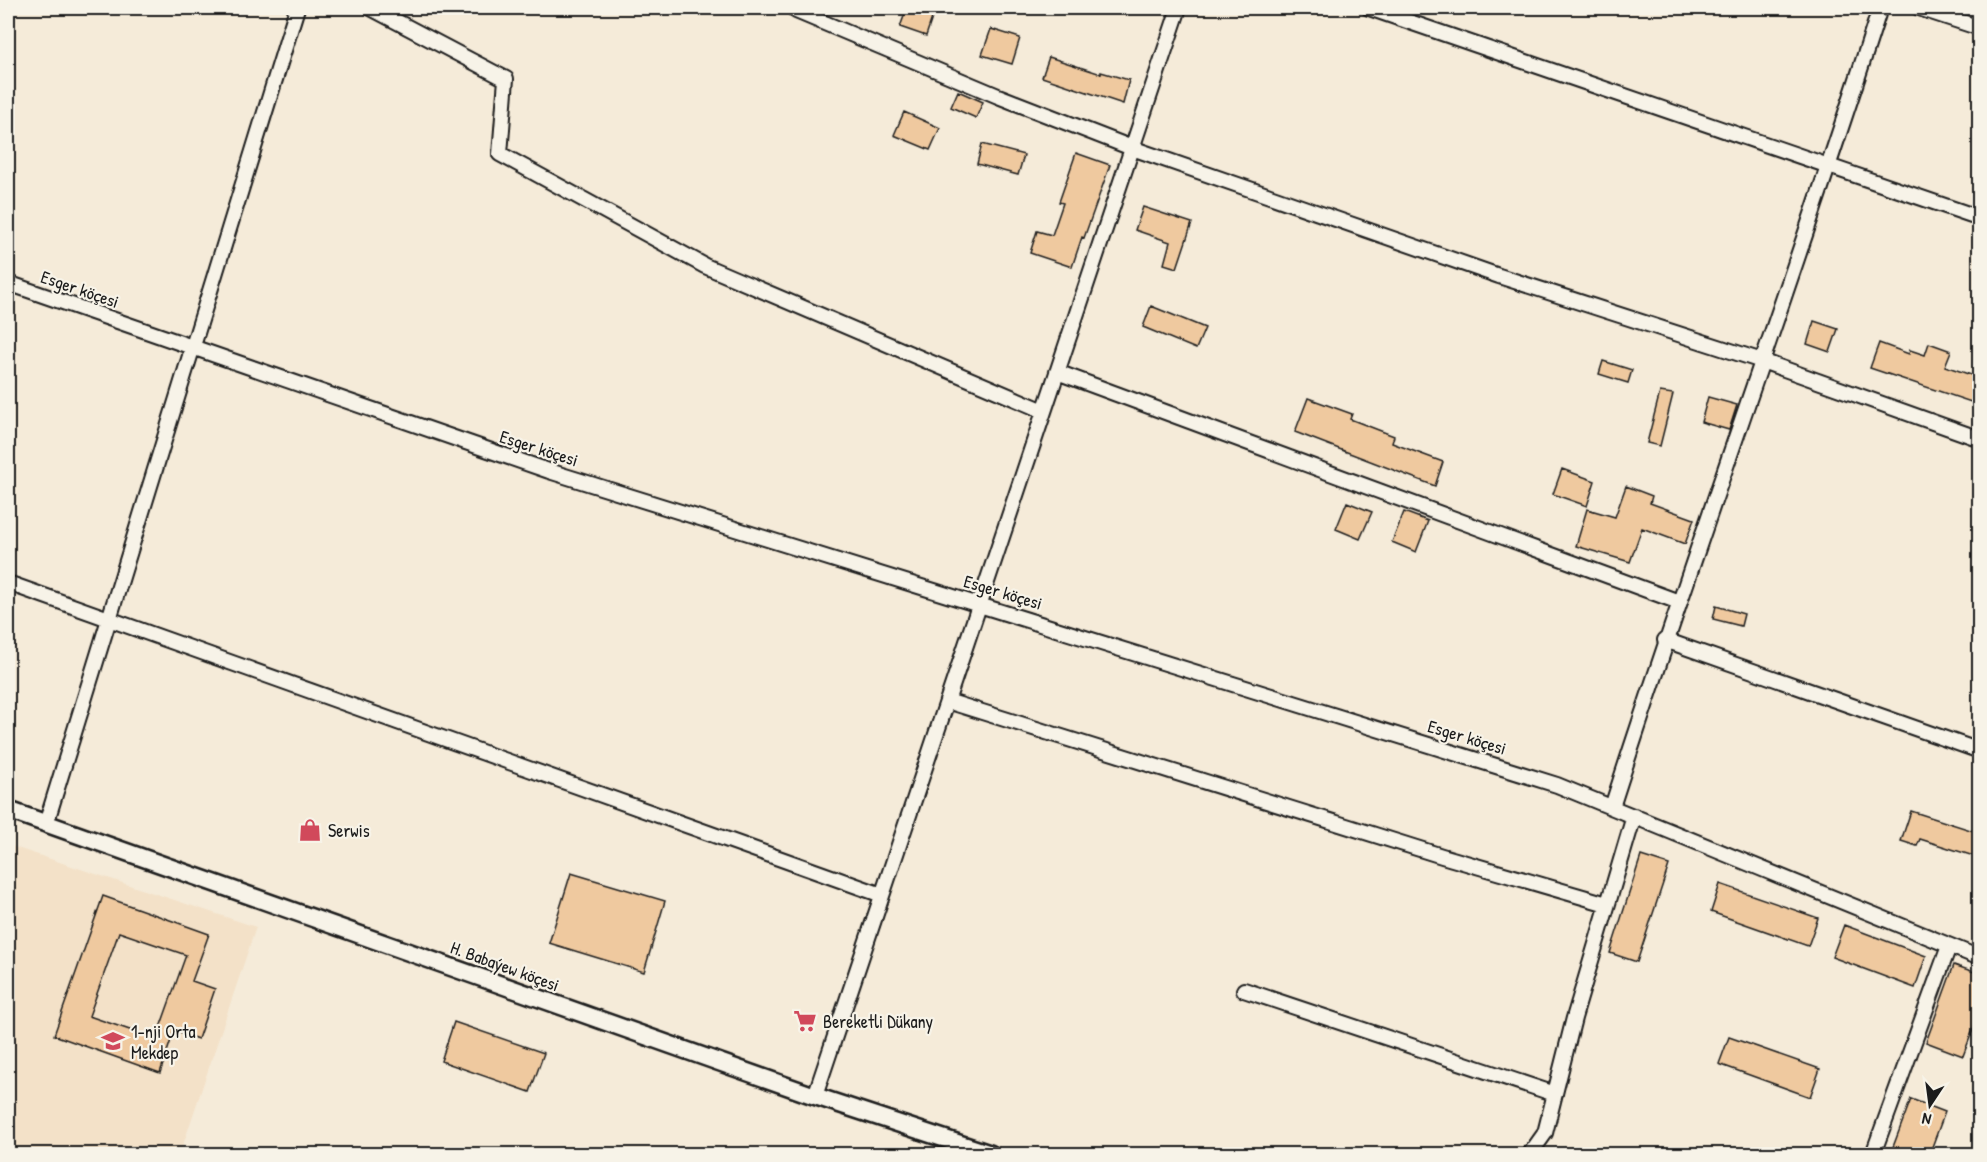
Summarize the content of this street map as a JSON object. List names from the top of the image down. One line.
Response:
{"streets":{"street":["Esger köçesi","H. Babaýew köçesi"]},"places":{"shop":["Serwis"],"supermarket":["Bereketli Dükany"],"school or university":["1-nji Orta Mekdep"]},"north":"bottom"}
